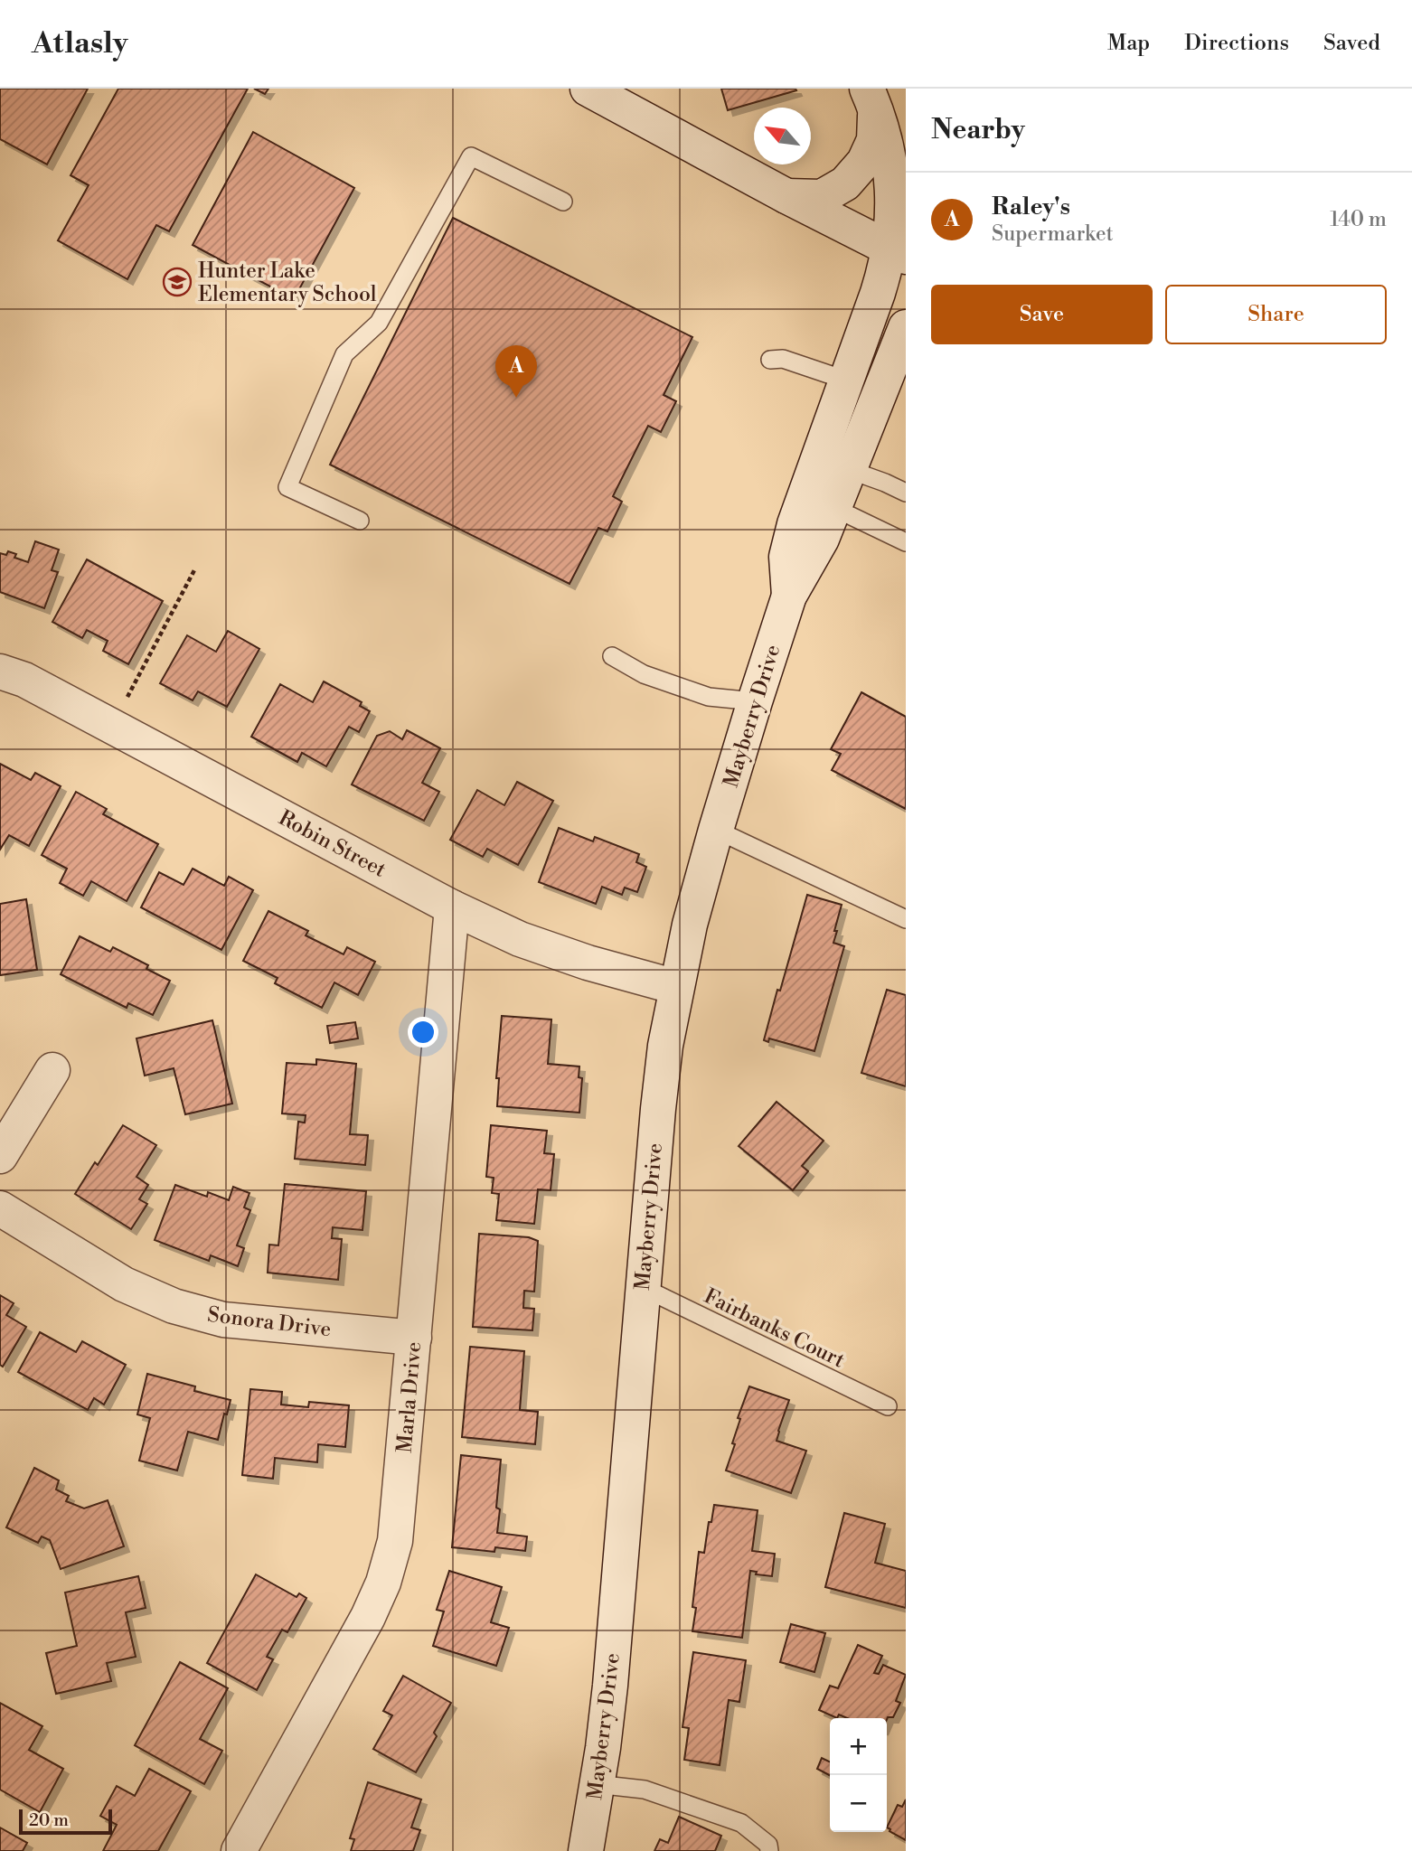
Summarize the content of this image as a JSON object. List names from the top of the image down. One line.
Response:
{"streets":{"street":["Mayberry Drive","Robin Street","Sonora Drive","Marla Drive"],"lane":["Fairbanks Court"]},"crossings":[["Mayberry Drive","Robin Street"],["Mayberry Drive","Fairbanks Court"],["Robin Street","Marla Drive"],["Sonora Drive","Marla Drive"]],"places":{"school or university":["Hunter Lake Elementary School"]},"scale_bar":"20 m","north":"top left","page":{"header":"Atlasly","nav":["Map","Directions","Saved"],"heading":"Nearby","list":[{"mark":"A","name":"Raley's","note":"Supermarket","value":"140 m"}],"buttons":["Save","Share"],"pins":"A","map_buttons":["+","−"],"scale":"20 m"}}
